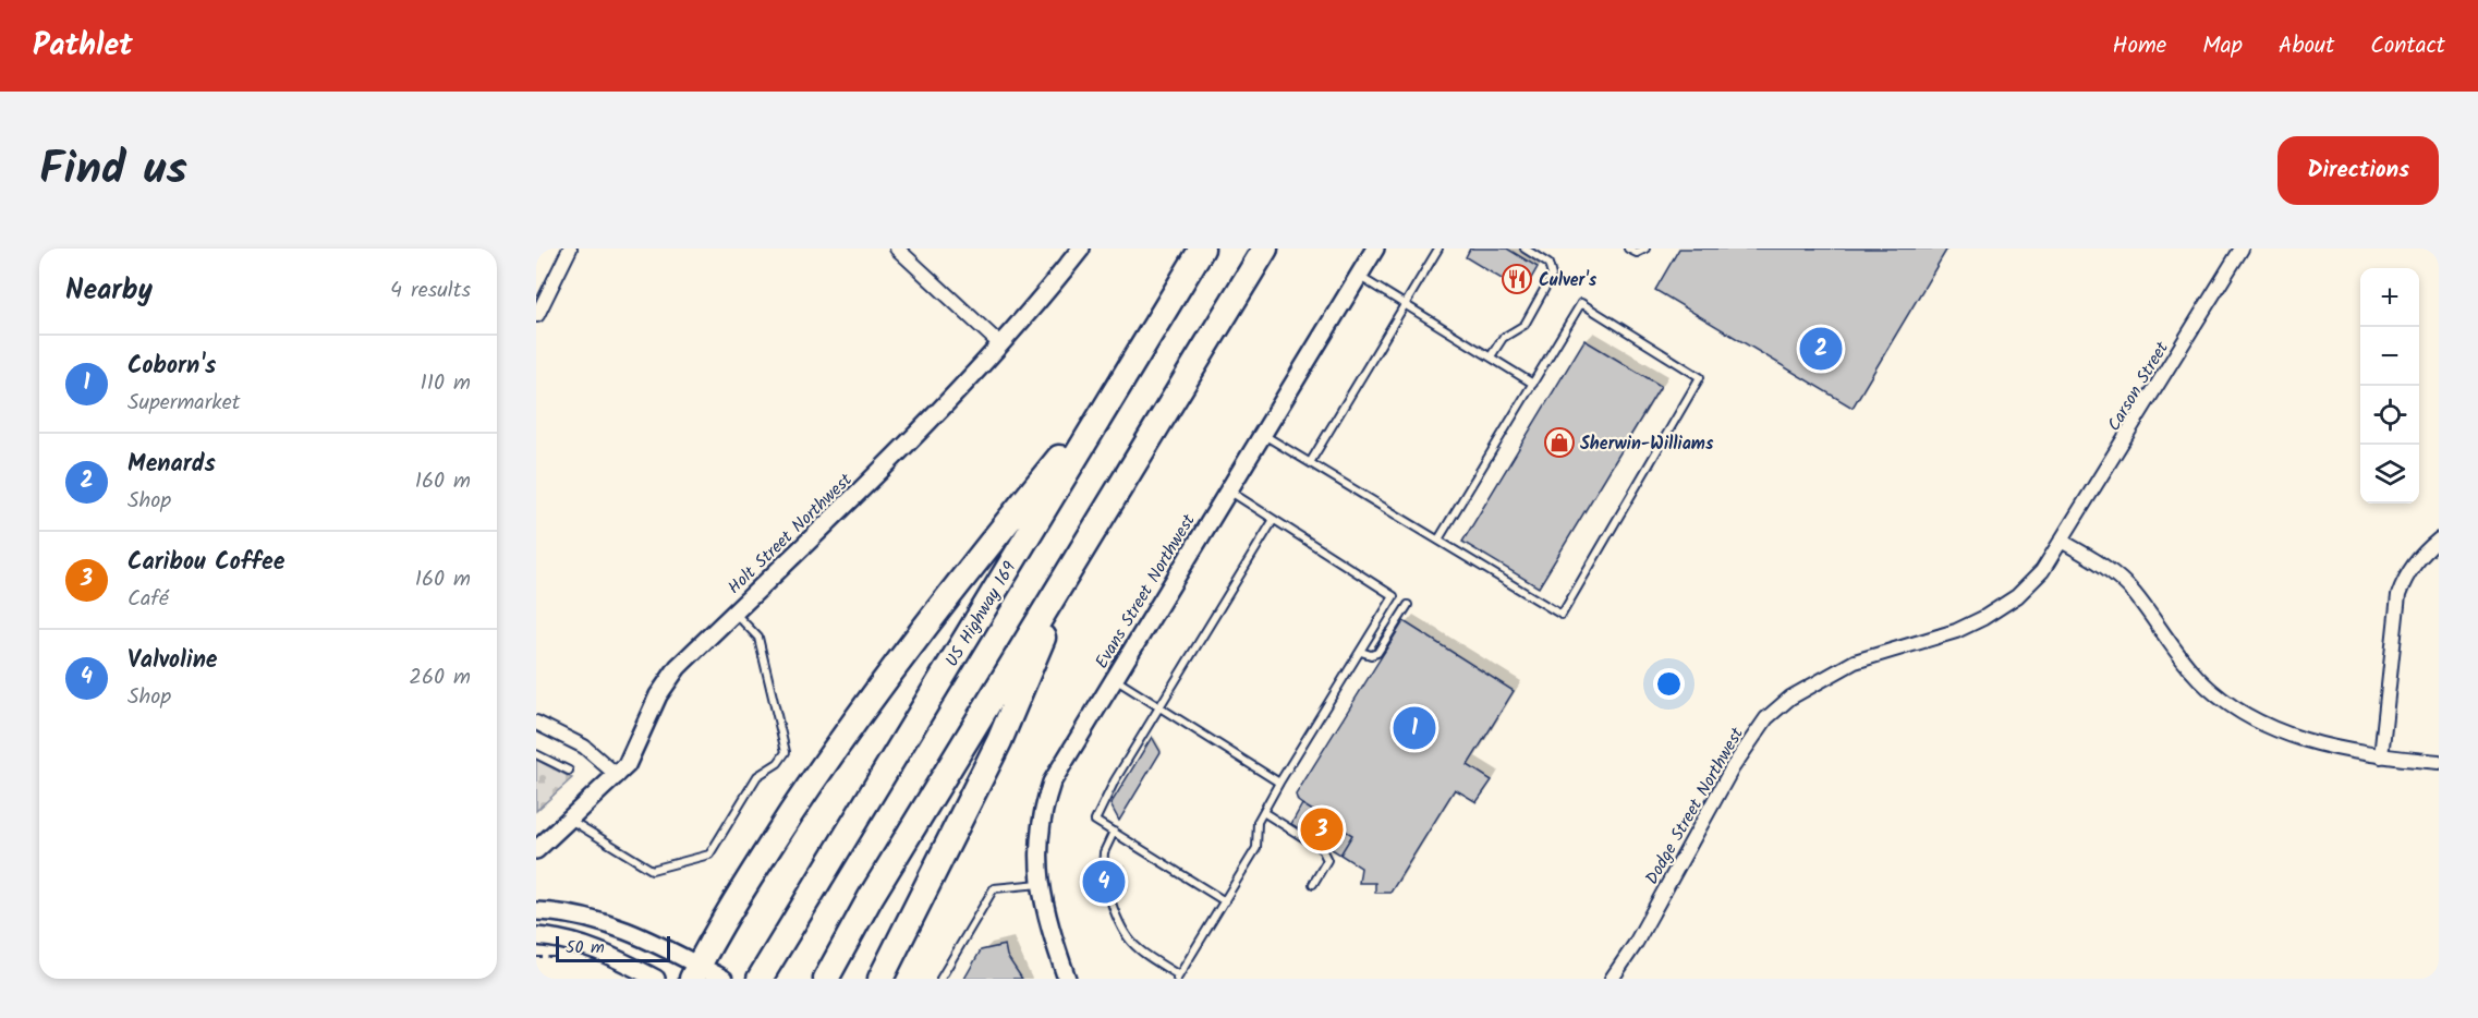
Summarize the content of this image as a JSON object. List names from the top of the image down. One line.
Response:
{"streets":{"highway":["US Highway 169"],"street":["Carson Street","Holt Street Northwest","Evans Street Northwest","Dodge Street Northwest"]},"crossings":[["Carson Street","Dodge Street Northwest"]],"places":{"restaurant":["Culver's"],"shop":["Sherwin-Williams"]},"scale_bar":"50 m","page":{"header":"Pathlet","nav":["Home","Map","About","Contact"],"title":"Find us","buttons":"Directions","heading":["Nearby","4 results"],"map_buttons":["+","−"],"pins":["2","1","3","4"],"list":[{"mark":"1","name":"Coborn's","note":"Supermarket","value":"110 m"},{"mark":"2","name":"Menards","note":"Shop","value":"160 m"},{"mark":"3","name":"Caribou Coffee","note":"Café","value":"160 m"},{"mark":"4","name":"Valvoline","note":"Shop","value":"260 m"}],"scale":"50 m"}}
